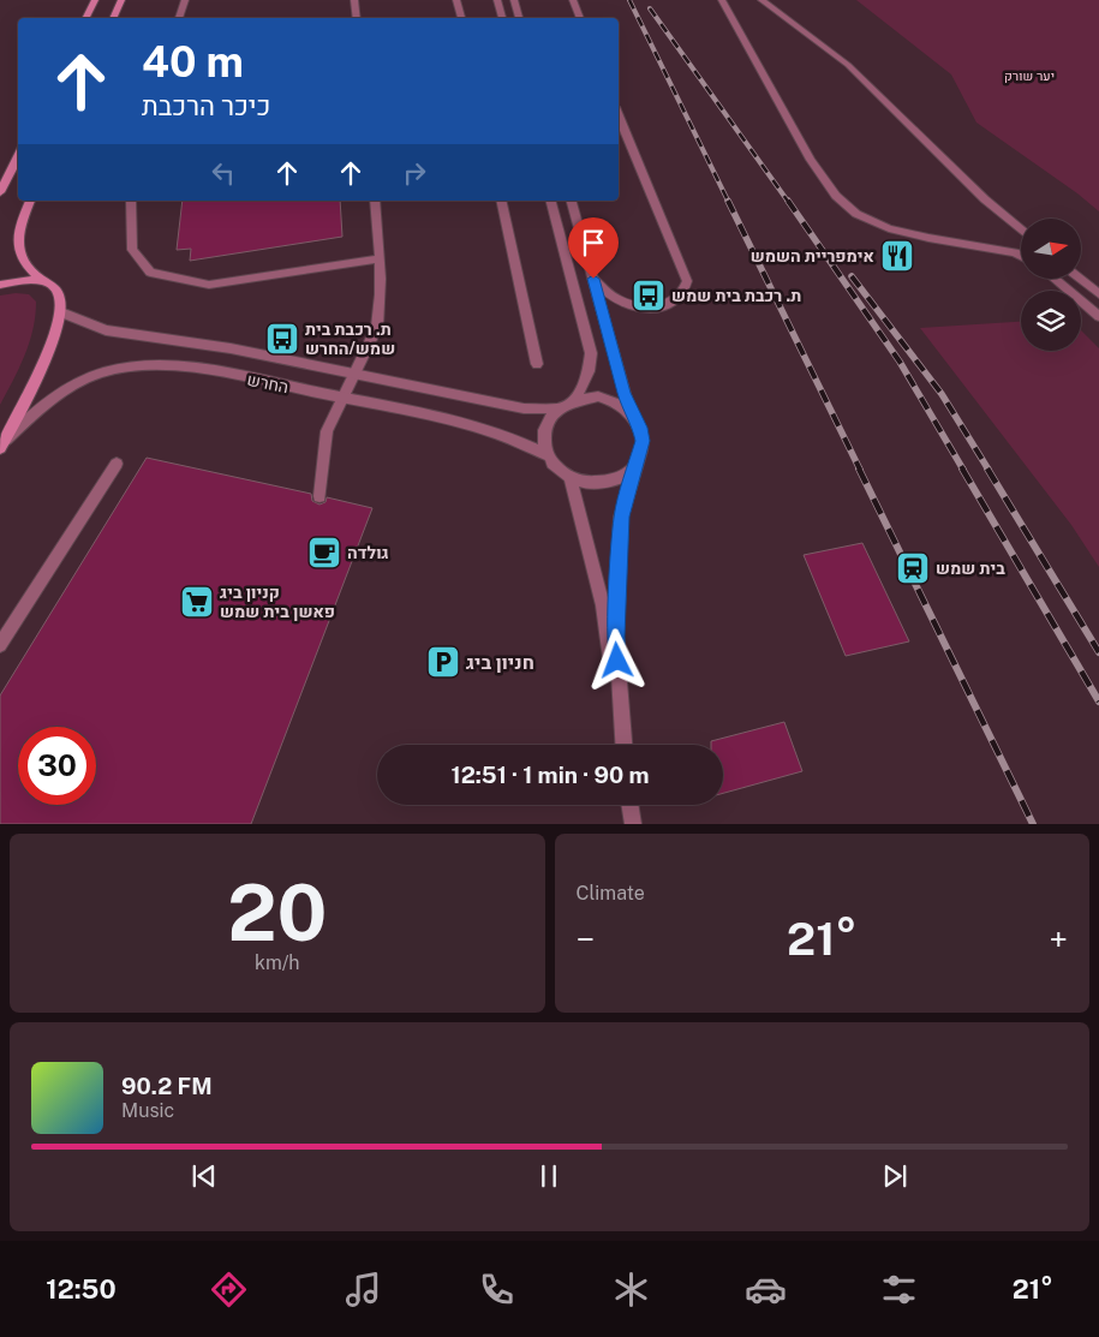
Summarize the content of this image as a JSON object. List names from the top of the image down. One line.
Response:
{"streets":{"street":["החרש"]},"parks":["יער שורק"],"places":{"restaurant":["אימפריית השמש"],"bus stop":["ת. רכבת בית שמש","ת. רכבת בית שמש/החרש"],"cafe":["גולדה"],"station":["בית שמש"],"supermarket":["קניון ביג פאשן בית שמש"],"parking":["חניון ביג"]},"north":"right","page":{"turn":["40 m","כיכר הרכבת"],"limit":"30","trip":"12:51 · 1 min · 90 m","tile":[["20","km/h"],"Climate"],"heat":["−","21°","+"],"song":["90.2 FM","Music"],"tabs":["12:50","21°"]}}
